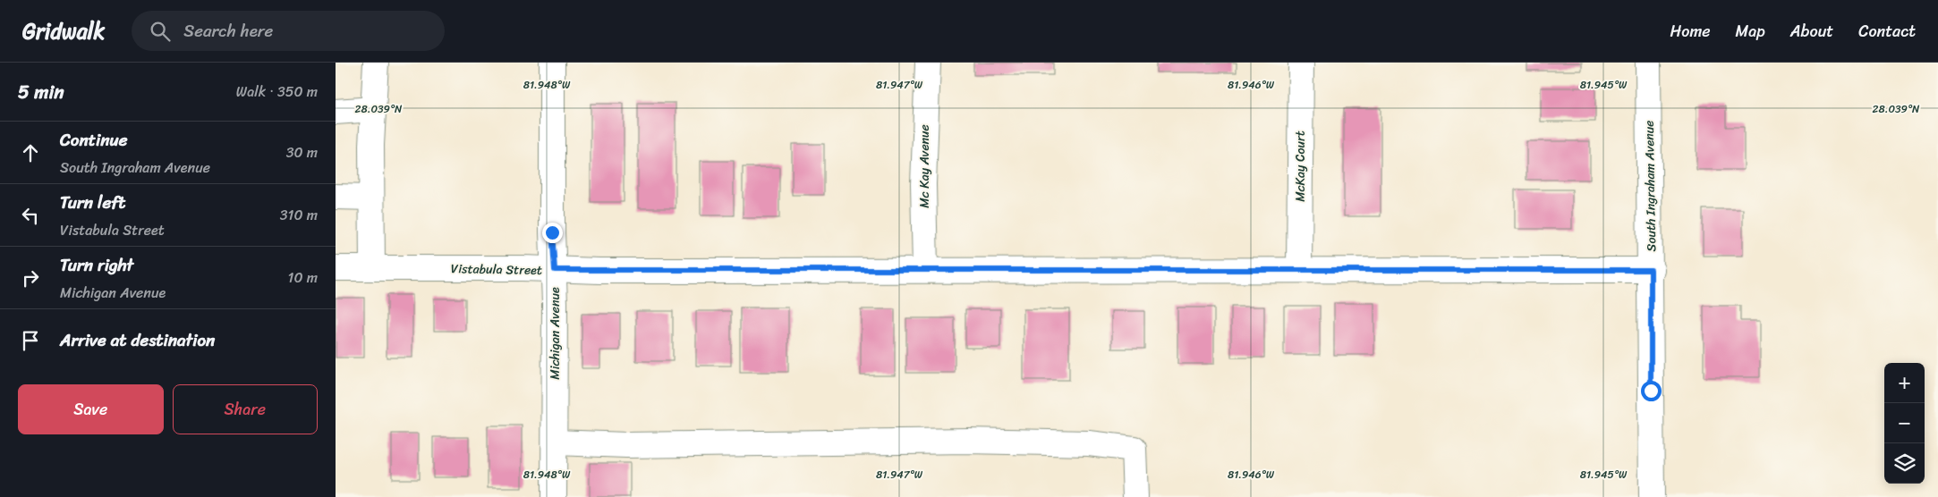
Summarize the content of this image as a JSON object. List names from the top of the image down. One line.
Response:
{"streets":{"street":["Mc Kay Avenue","McKay Court","South Ingraham Avenue","Vistabula Street","Michigan Avenue"]},"crossings":[["Mc Kay Avenue","Vistabula Street"],["McKay Court","Vistabula Street"],["South Ingraham Avenue","Vistabula Street"],["Vistabula Street","Michigan Avenue"]],"page":{"header":"Gridwalk","search":"Search here","nav":["Home","Map","About","Contact"],"heading":["5 min","Walk · 350 m"],"list":[["Continue","South Ingraham Avenue","30 m"],["Turn left","Vistabula Street","310 m"],["Turn right","Michigan Avenue","10 m"],"Arrive at destination"],"map_buttons":["+","−"],"buttons":["Save","Share"]},"coordinates":["81.948°W","81.947°W","81.946°W","81.945°W","28.039°N"]}
